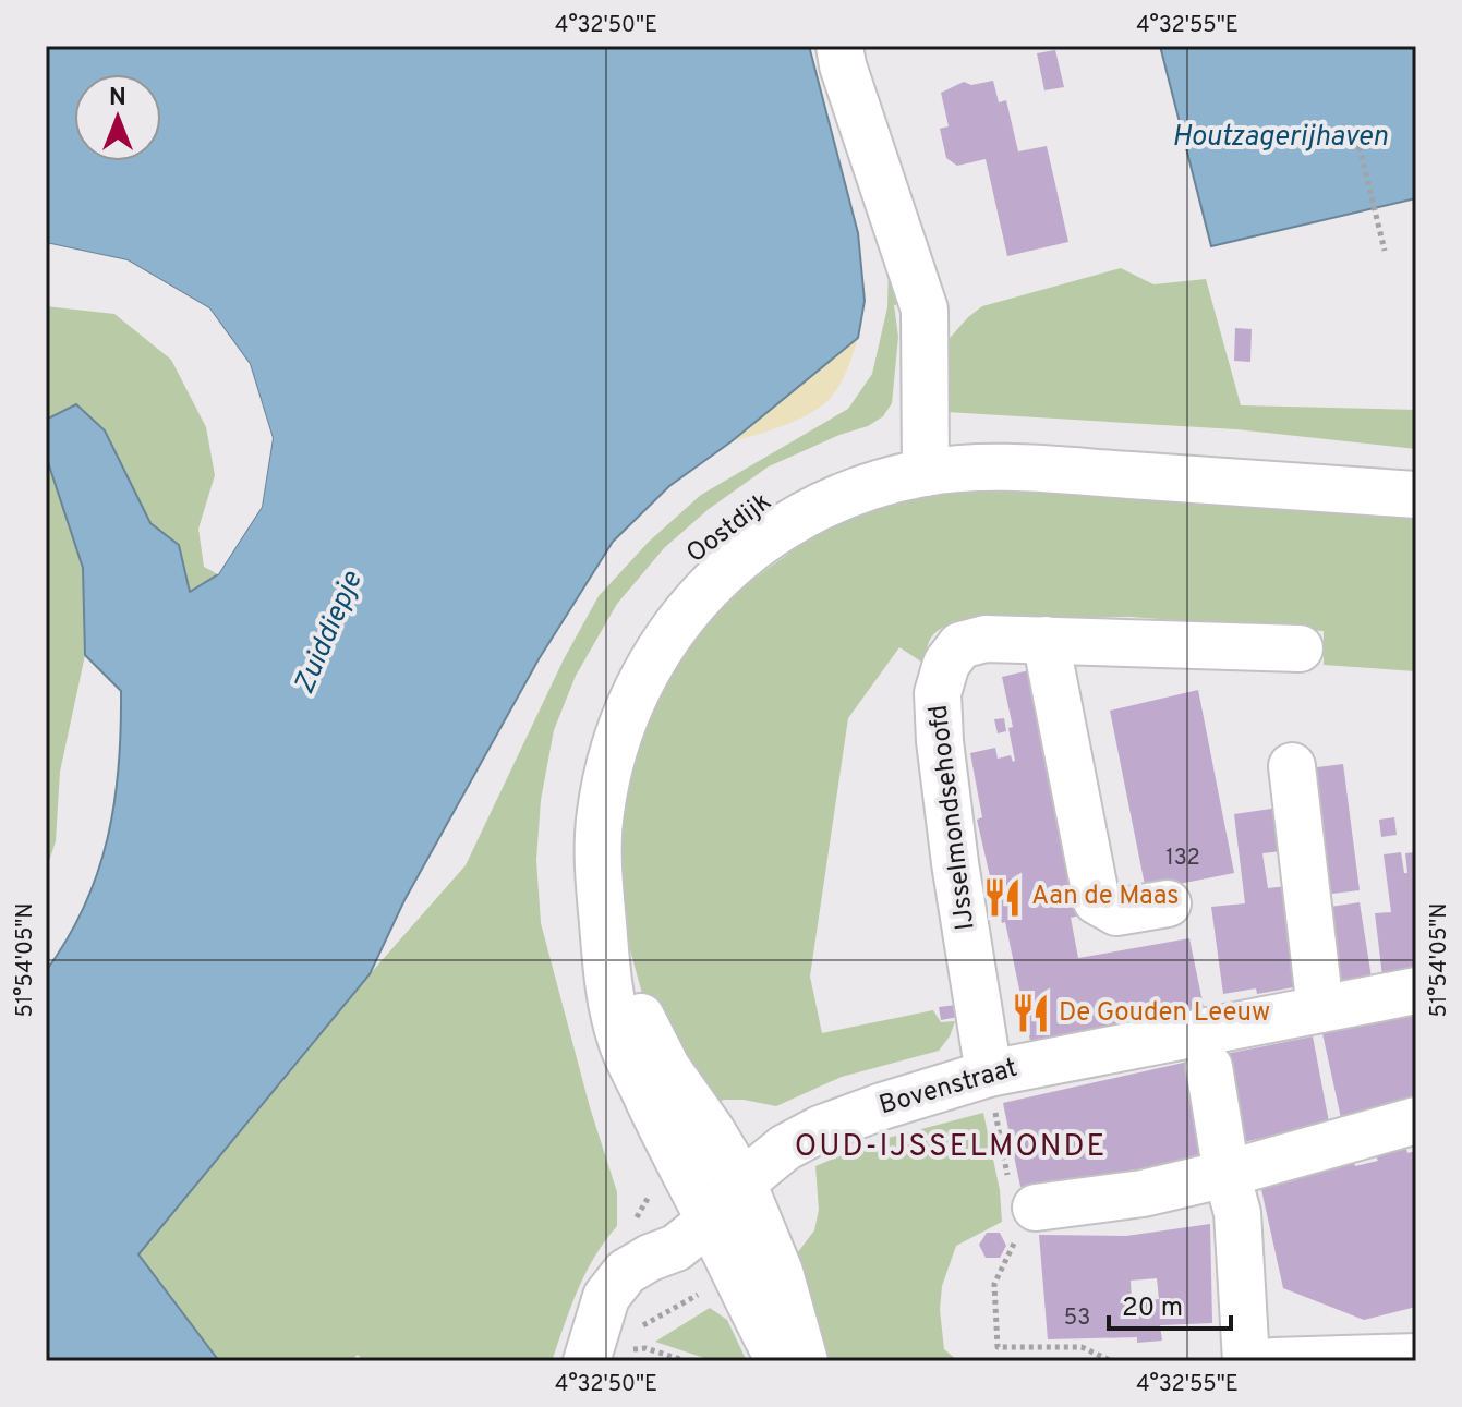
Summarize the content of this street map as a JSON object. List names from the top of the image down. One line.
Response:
{"streets":{"street":["Oostdijk","IJsselmondsehoofd","Bovenstraat"]},"crossings":[["Oostdijk","Bovenstraat"],["IJsselmondsehoofd","Bovenstraat"]],"districts":["OUD-IJSSELMONDE"],"water":["Houtzagerijhaven","Zuiddiepje"],"places":{"restaurant":["Aan de Maas","De Gouden Leeuw"]},"house_numbers":["132","53"],"scale_bar":"20 m","north":"top","coordinates":["4°32'50\"E","4°32'55\"E","51°54'05\"N"]}
